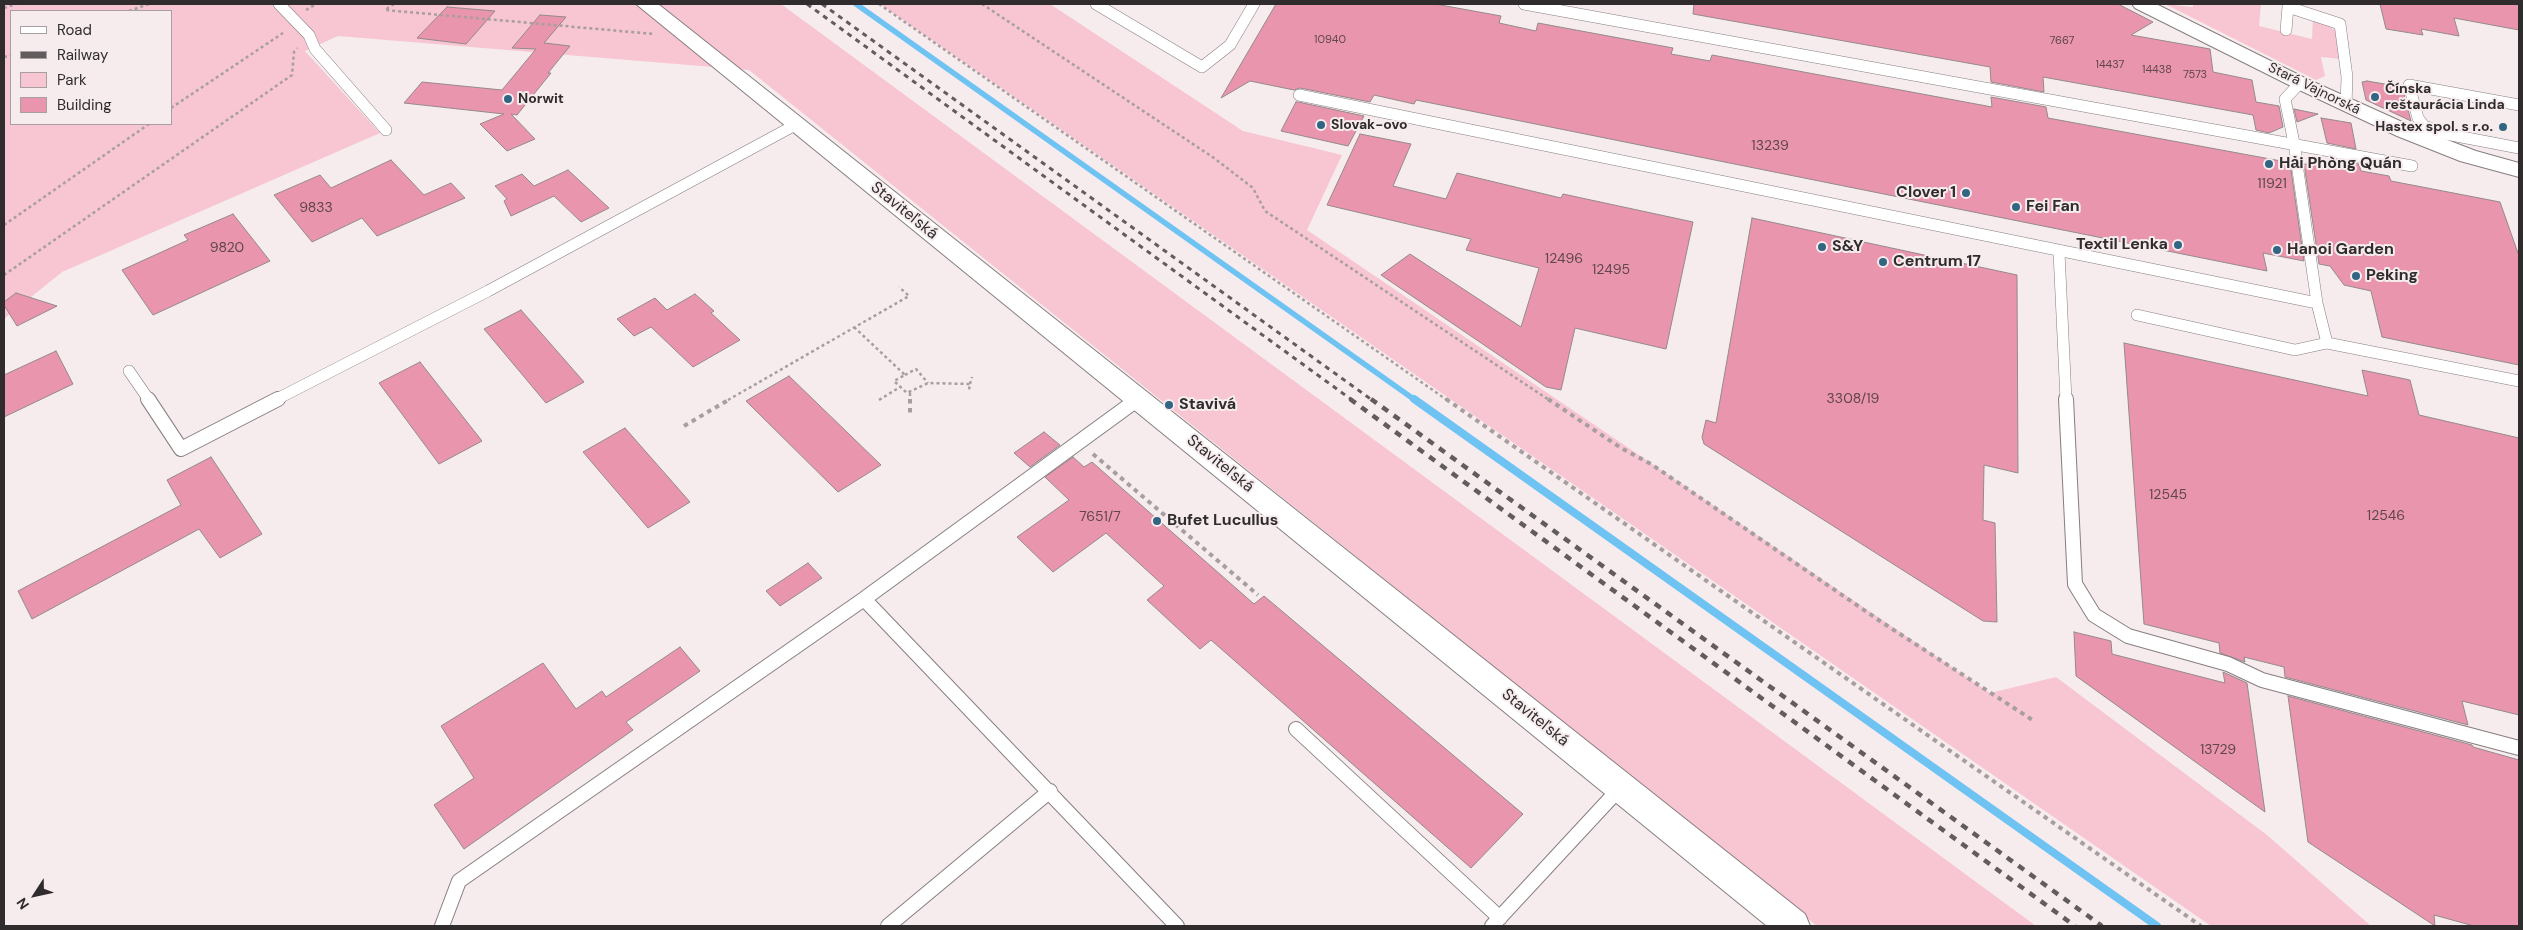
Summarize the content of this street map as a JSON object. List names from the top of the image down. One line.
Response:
{"streets":{"street":["Stará Vajnorská","Staviteľská"]},"places":["Čínska reštaurácia Linda","Norwit","Slovak-ovo","Hastex spol. s r.o.","Hải Phòng Quán","Clover 1","Fei Fan","Textil Lenka","S&Y","Hanoi Garden","Centrum 17","Peking","Stavivá","Bufet Lucullus"],"house_numbers":["10940","7667","14437","14438","7573","13239","11921","9833","9820","12496","12495","3308/19","12545","12546","7651/7","13729"],"legend":["Road","Railway","Park","Building"],"north":"bottom left"}
